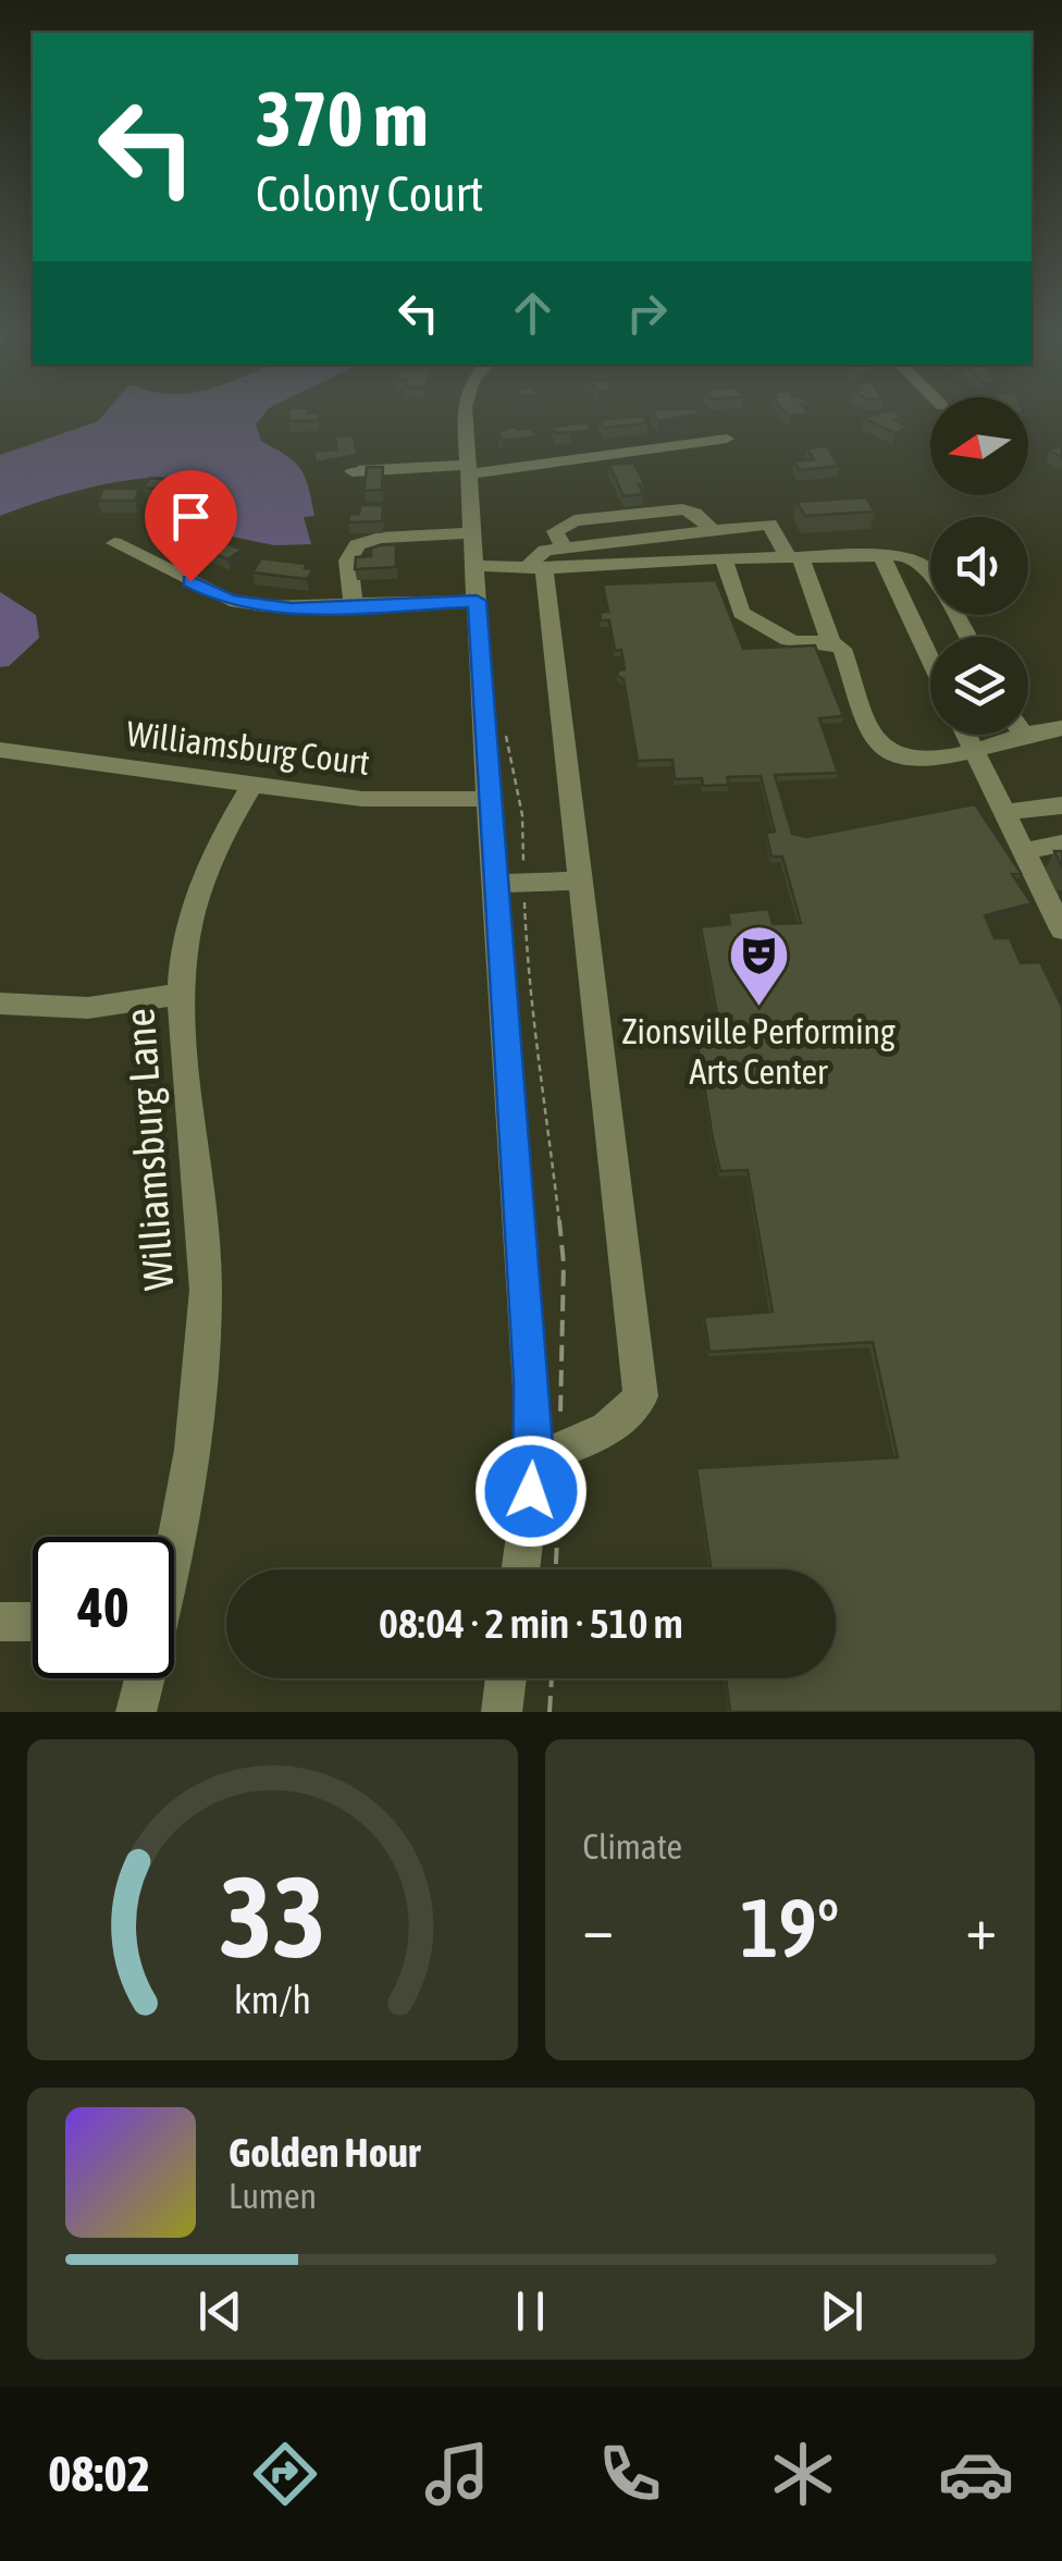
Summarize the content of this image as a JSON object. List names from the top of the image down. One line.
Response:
{"streets":{"street":["Williamsburg Court","Williamsburg Lane"]},"crossings":[["Williamsburg Court","Williamsburg Lane"]],"places":{"theatre":["Zionsville Performing Arts Center"]},"north":"left","page":{"turn":["370 m","Colony Court"],"limit":"40","trip":"08:04 · 2 min · 510 m","tile":"Climate","heat":["−","19°","+"],"song":["Golden Hour","Lumen"],"tabs":"08:02","gauge":["33","km/h"]}}
